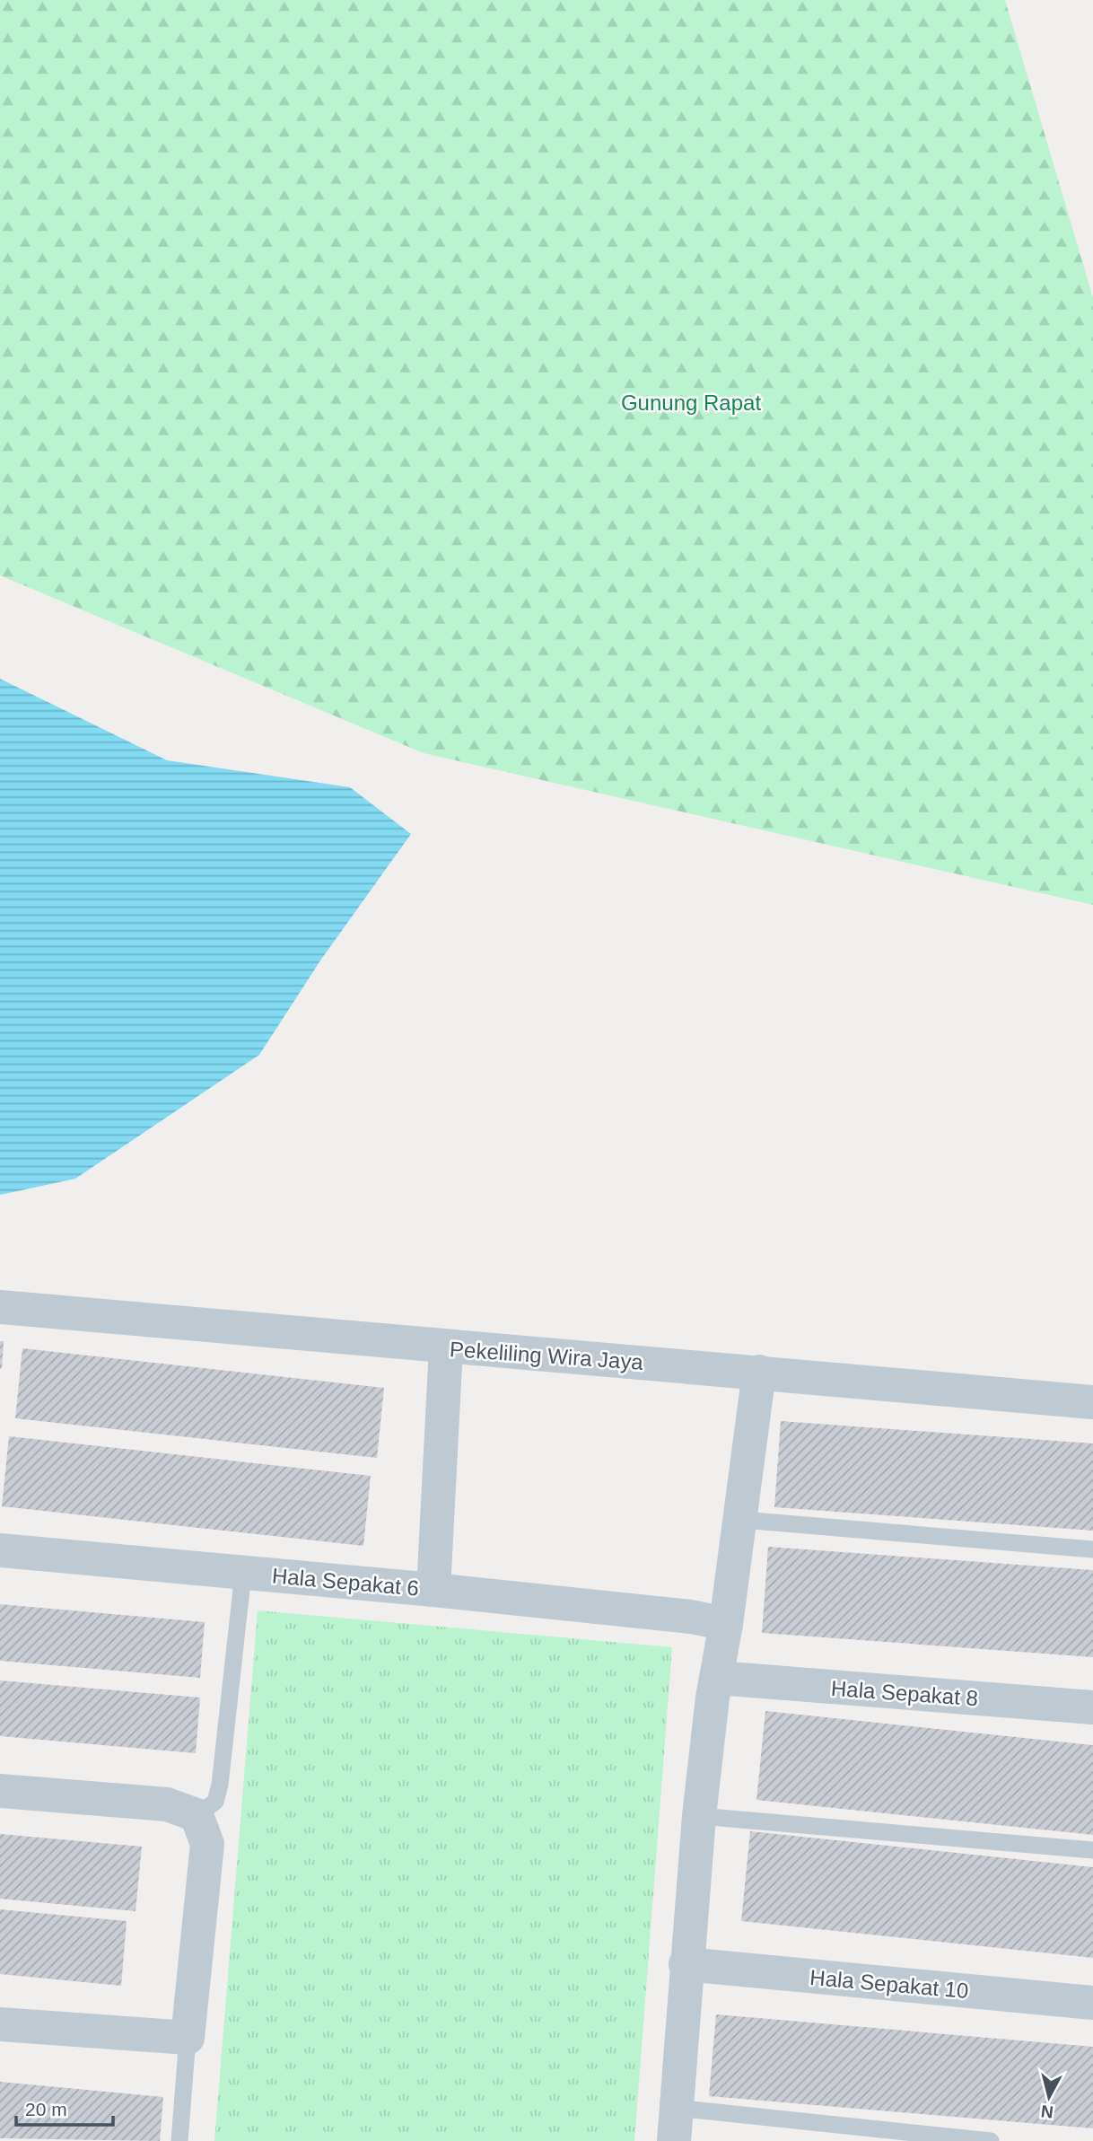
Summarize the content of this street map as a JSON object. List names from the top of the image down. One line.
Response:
{"streets":{"street":["Pekeliling Wira Jaya","Hala Sepakat 6","Hala Sepakat 8","Hala Sepakat 10"]},"parks":["Gunung Rapat"],"scale_bar":"20 m","north":"bottom"}
